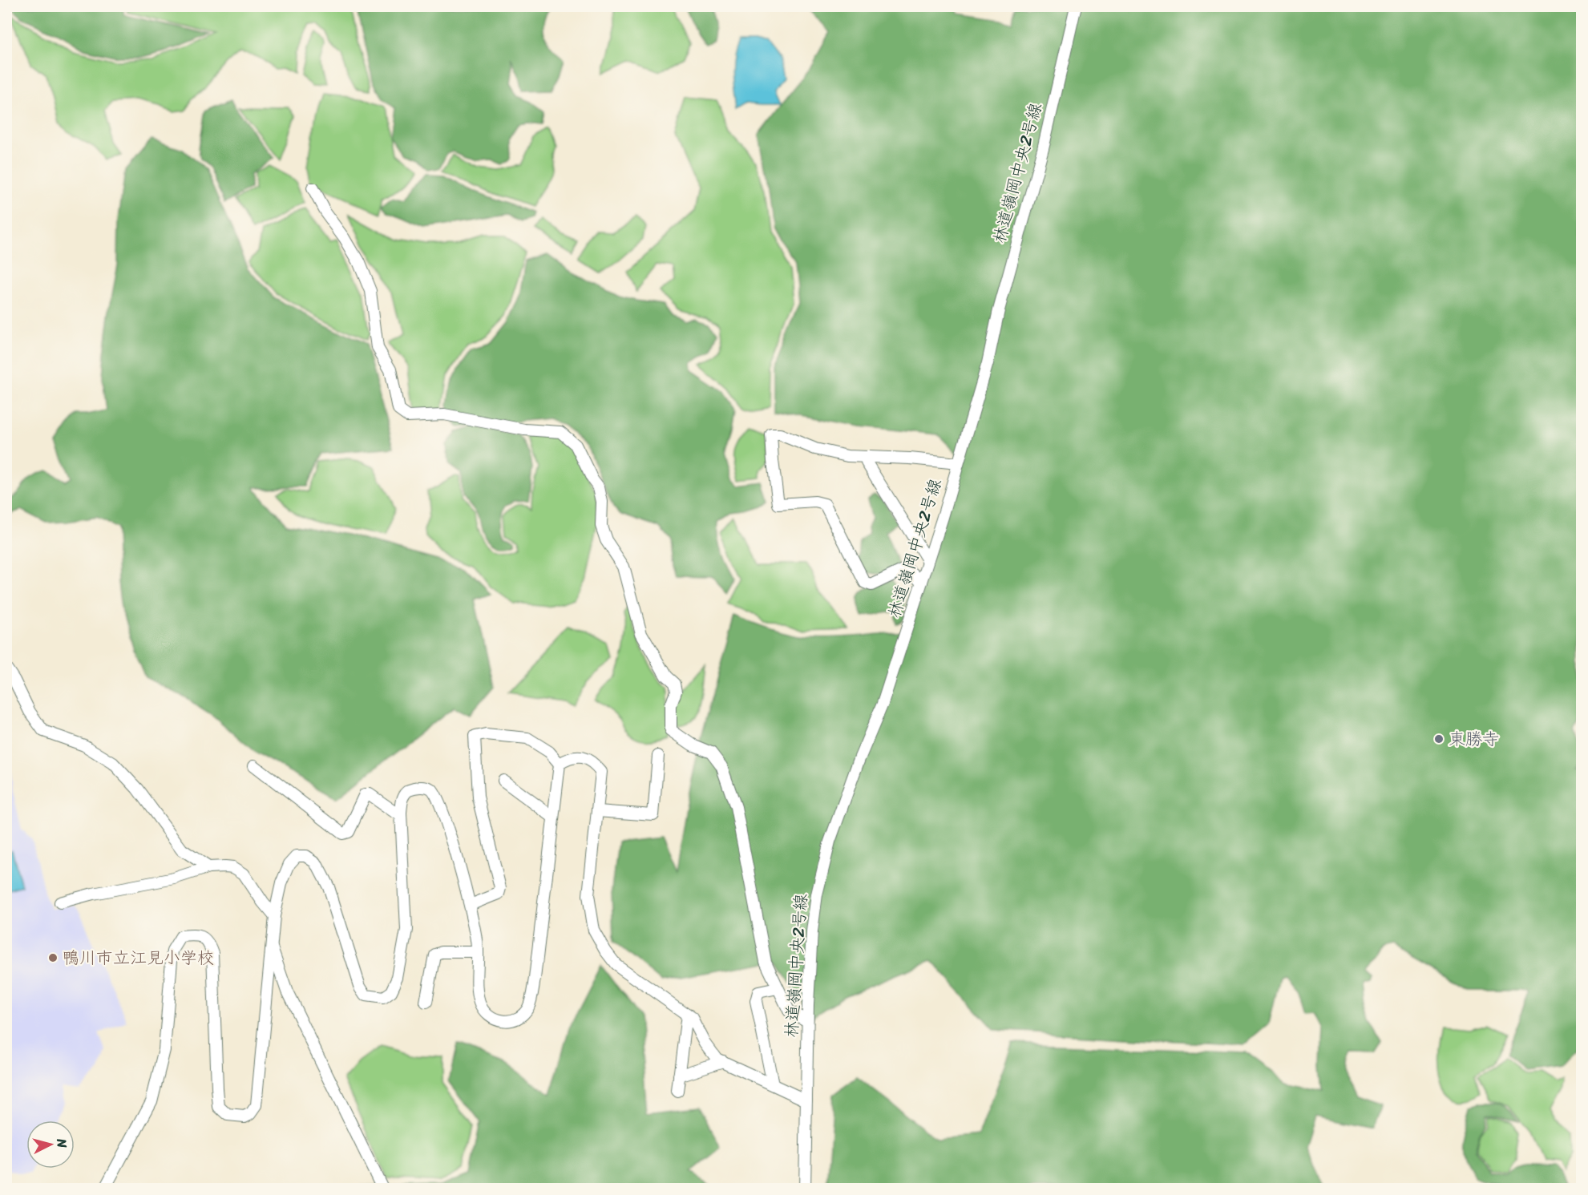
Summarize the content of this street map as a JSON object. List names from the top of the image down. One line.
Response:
{"streets":{"street":["林道嶺岡中央2号線"]},"places":["東勝寺","鴨川市立江見小学校"],"north":"right"}
